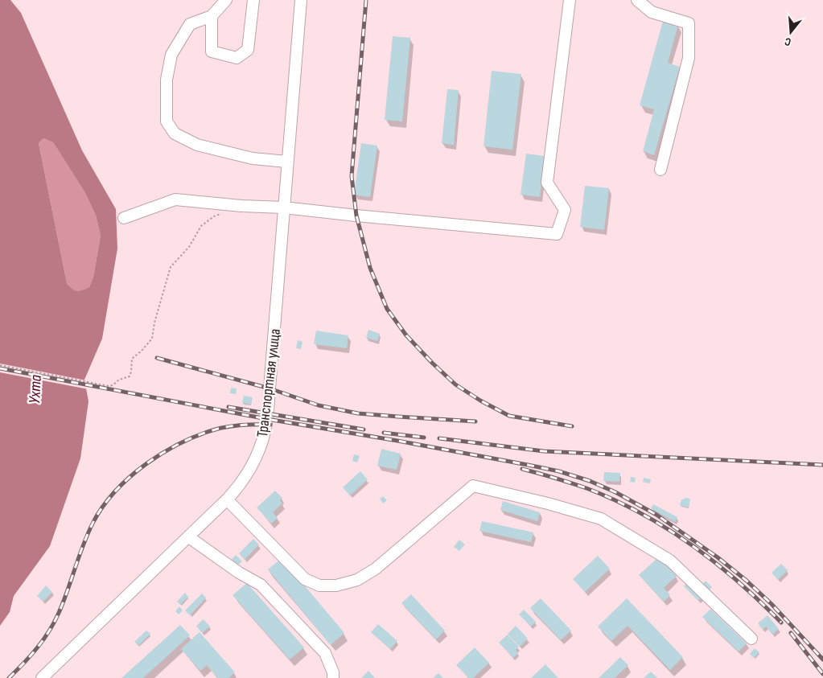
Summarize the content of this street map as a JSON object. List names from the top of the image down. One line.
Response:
{"streets":{"street":["Транспортная улица"]},"water":["Ухта"],"north":"bottom"}
